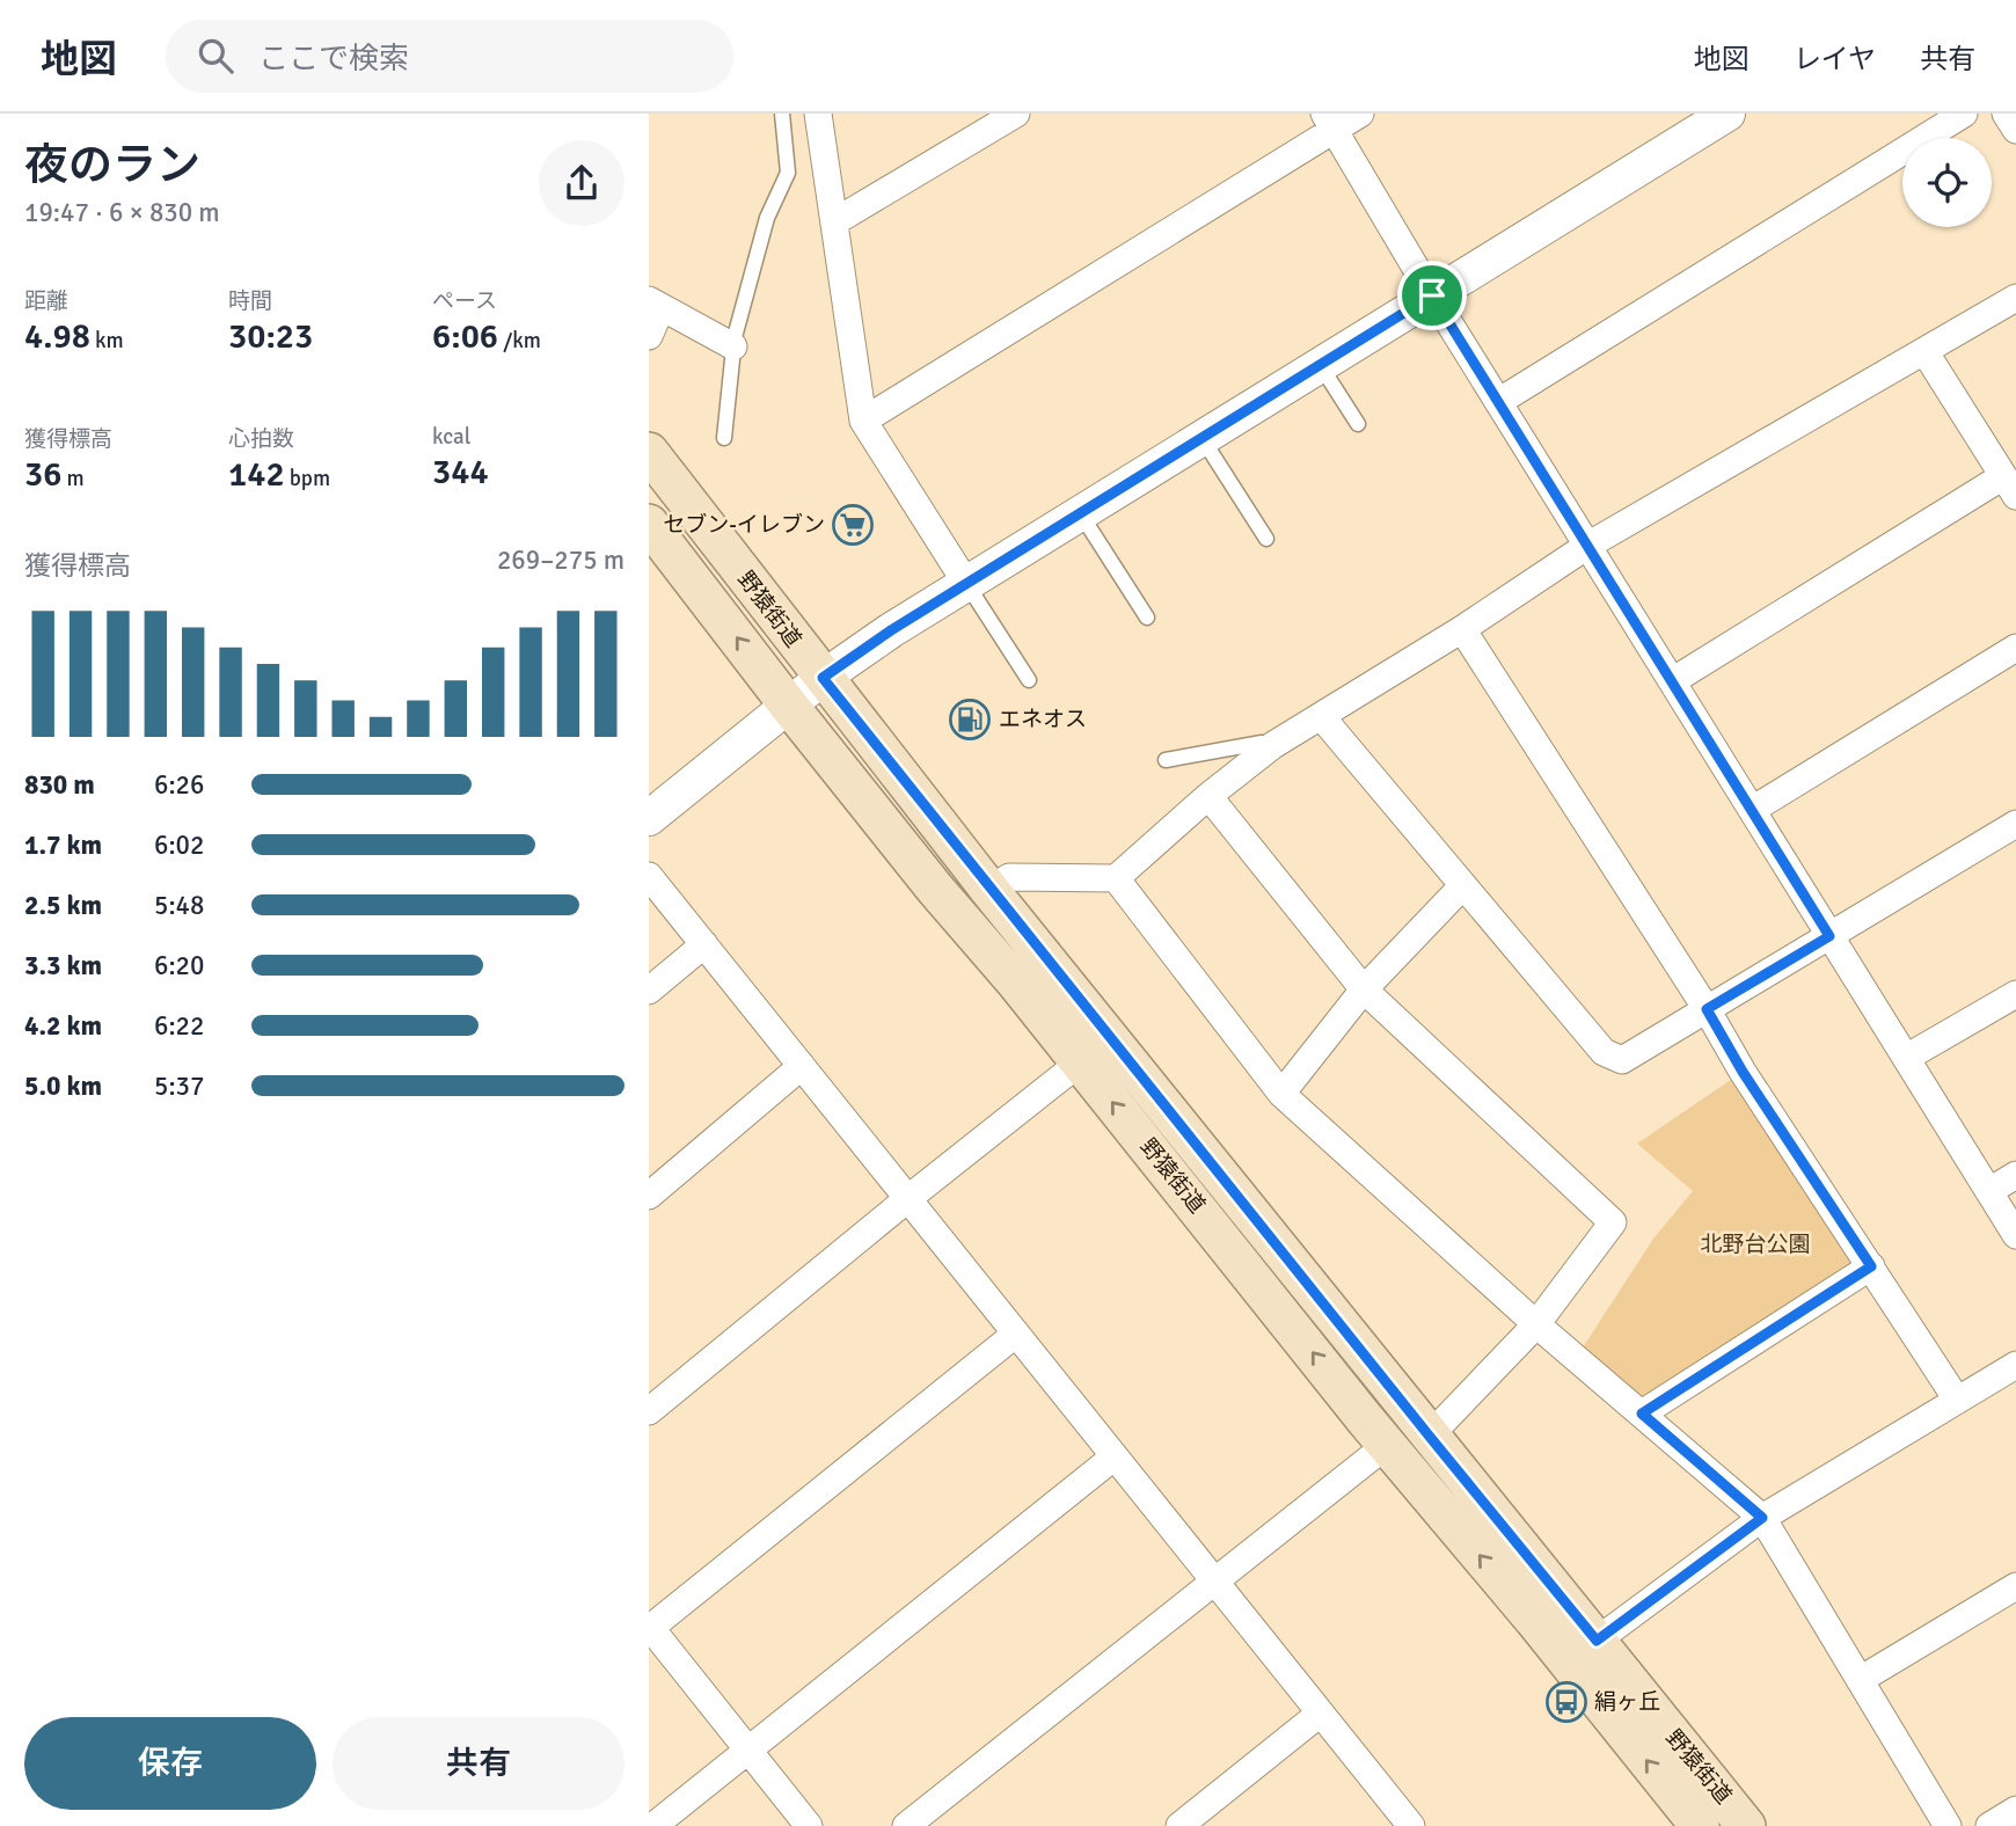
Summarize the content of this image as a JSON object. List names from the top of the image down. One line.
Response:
{"streets":{"main road":["野猿街道"]},"parks":["北野台公園"],"places":{"supermarket":["セブン-イレブン"],"fuel station":["エネオス"],"bus stop":["絹ヶ丘"]},"page":{"header":"地図","search":"ここで検索","nav":["地図","レイヤ","共有"],"heading":["夜のラン","19:47 · 6 × 830 m"],"stats":[["距離","4.98 km"],["時間","30:23"],["ペース","6:06 /km"],["獲得標高","36 m"],["心拍数","142 bpm"],["kcal","344"]],"chart":["獲得標高","269–275 m"],"list":[{"name":"830 m","note":"6:26"},{"name":"1.7 km","note":"6:02"},{"name":"2.5 km","note":"5:48"},{"name":"3.3 km","note":"6:20"},{"name":"4.2 km","note":"6:22"},{"name":"5.0 km","note":"5:37"}],"buttons":["保存","共有"]}}
